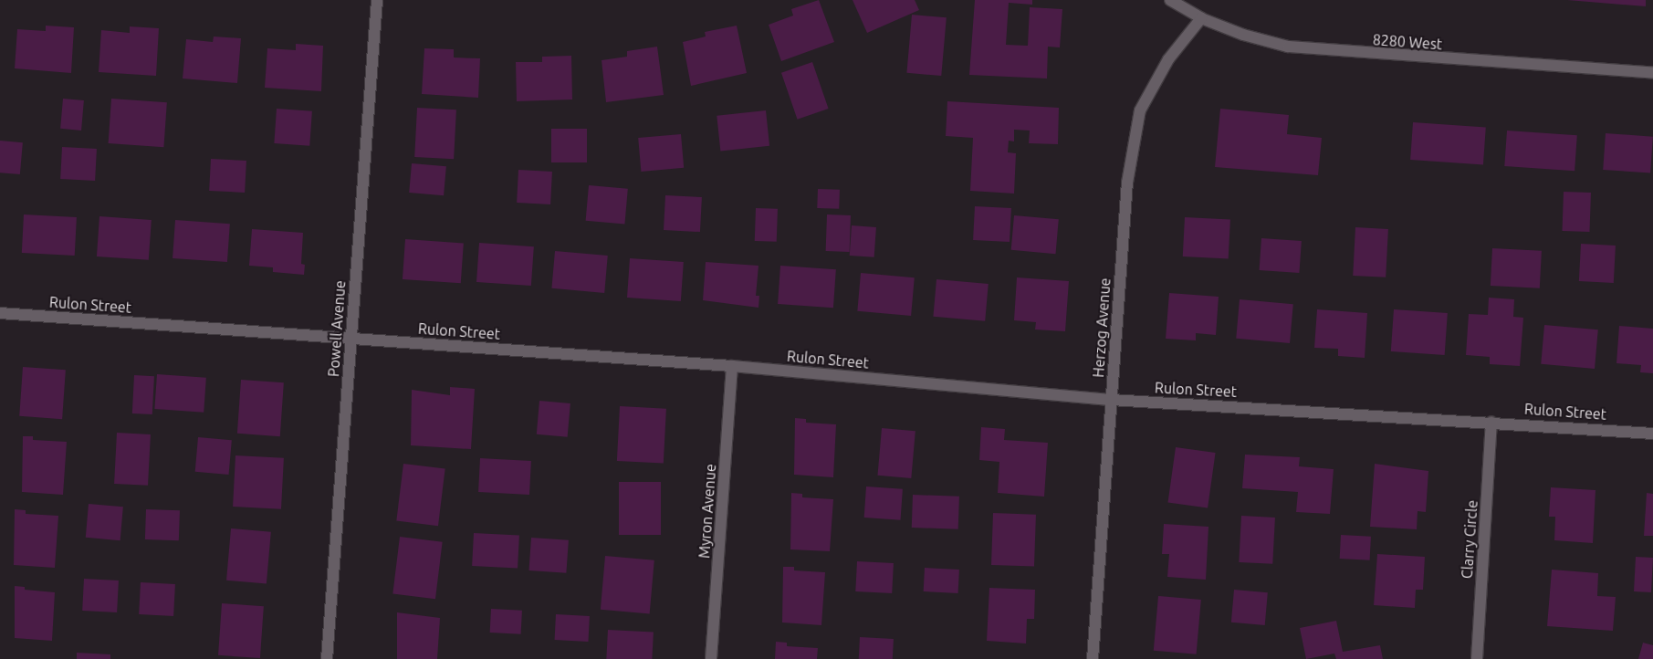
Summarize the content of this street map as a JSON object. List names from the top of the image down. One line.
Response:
{"streets":{"street":["8280 West","Rulon Street","Herzog Avenue","Powell Avenue","Myron Avenue","Clarry Circle"]},"crossings":[["8280 West","Herzog Avenue"],["Rulon Street","Herzog Avenue"],["Rulon Street","Powell Avenue"],["Rulon Street","Myron Avenue"],["Rulon Street","Clarry Circle"]]}
